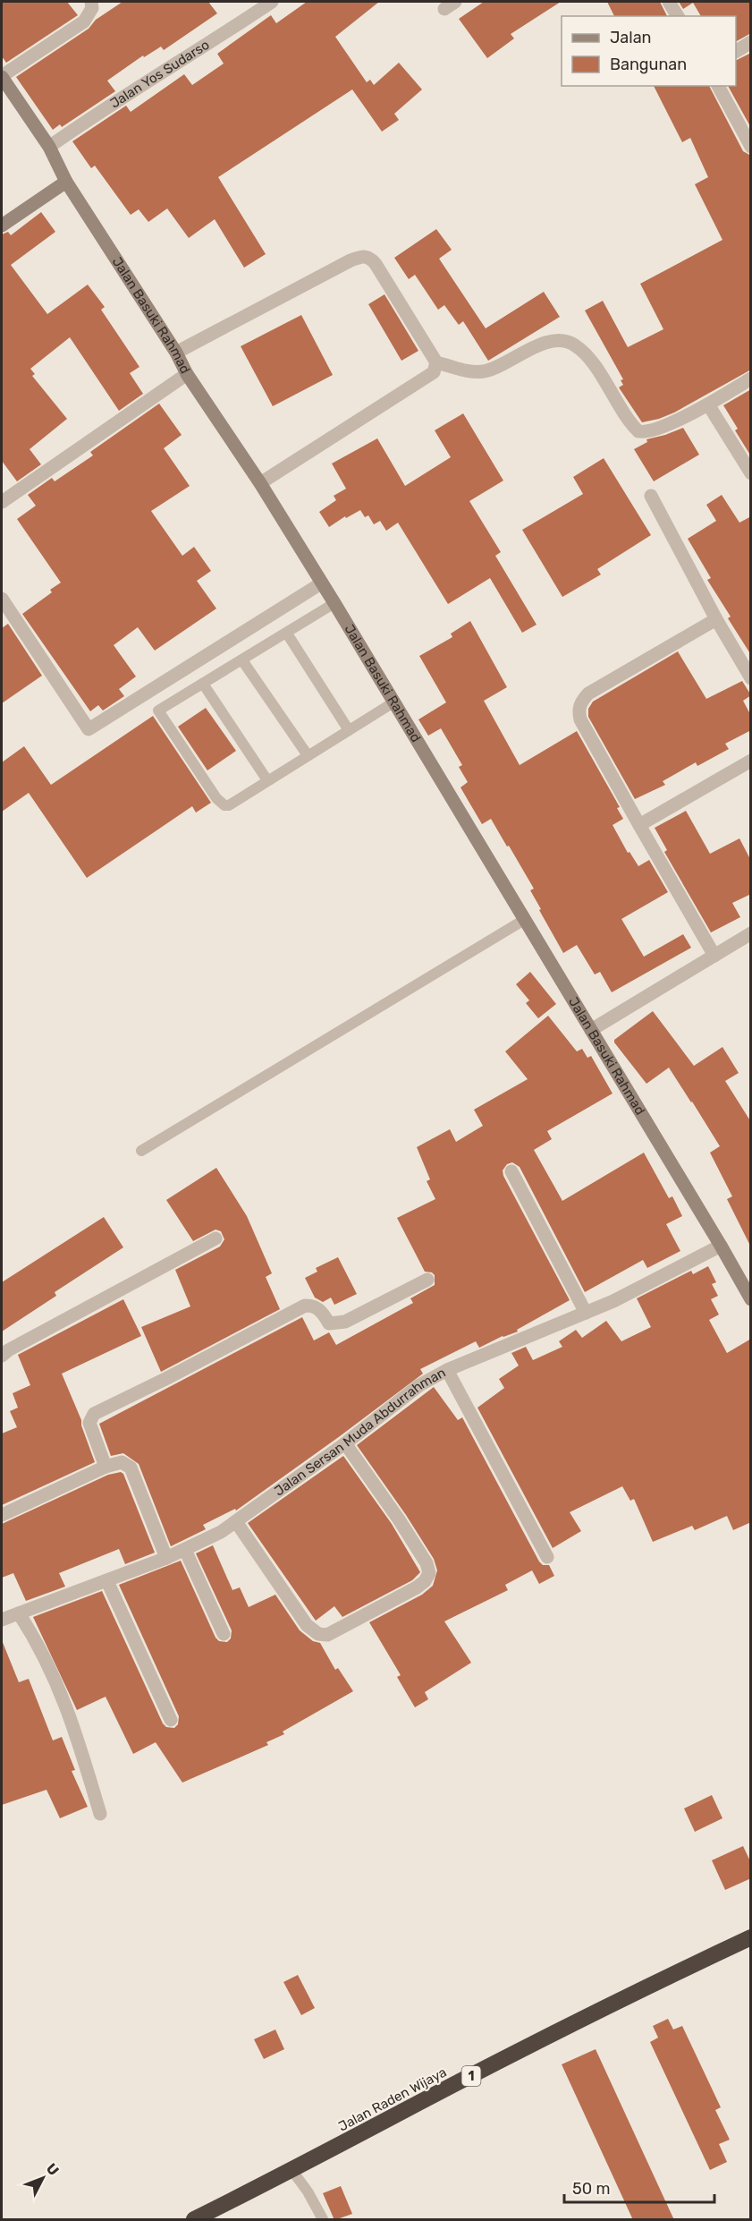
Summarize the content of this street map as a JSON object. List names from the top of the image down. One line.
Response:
{"streets":{"highway":["1","Jalan Raden Wijaya"],"main road":["Jalan Basuki Rahmad"],"street":["Jalan Yos Sudarso","Jalan Sersan Muda Abdurrahman"]},"crossings":[["Jalan Yos Sudarso","Jalan Basuki Rahmad"],["Jalan Basuki Rahmad","Jalan Sersan Muda Abdurrahman"]],"legend":["Jalan","Bangunan"],"scale_bar":"50 m","north":"top right"}
